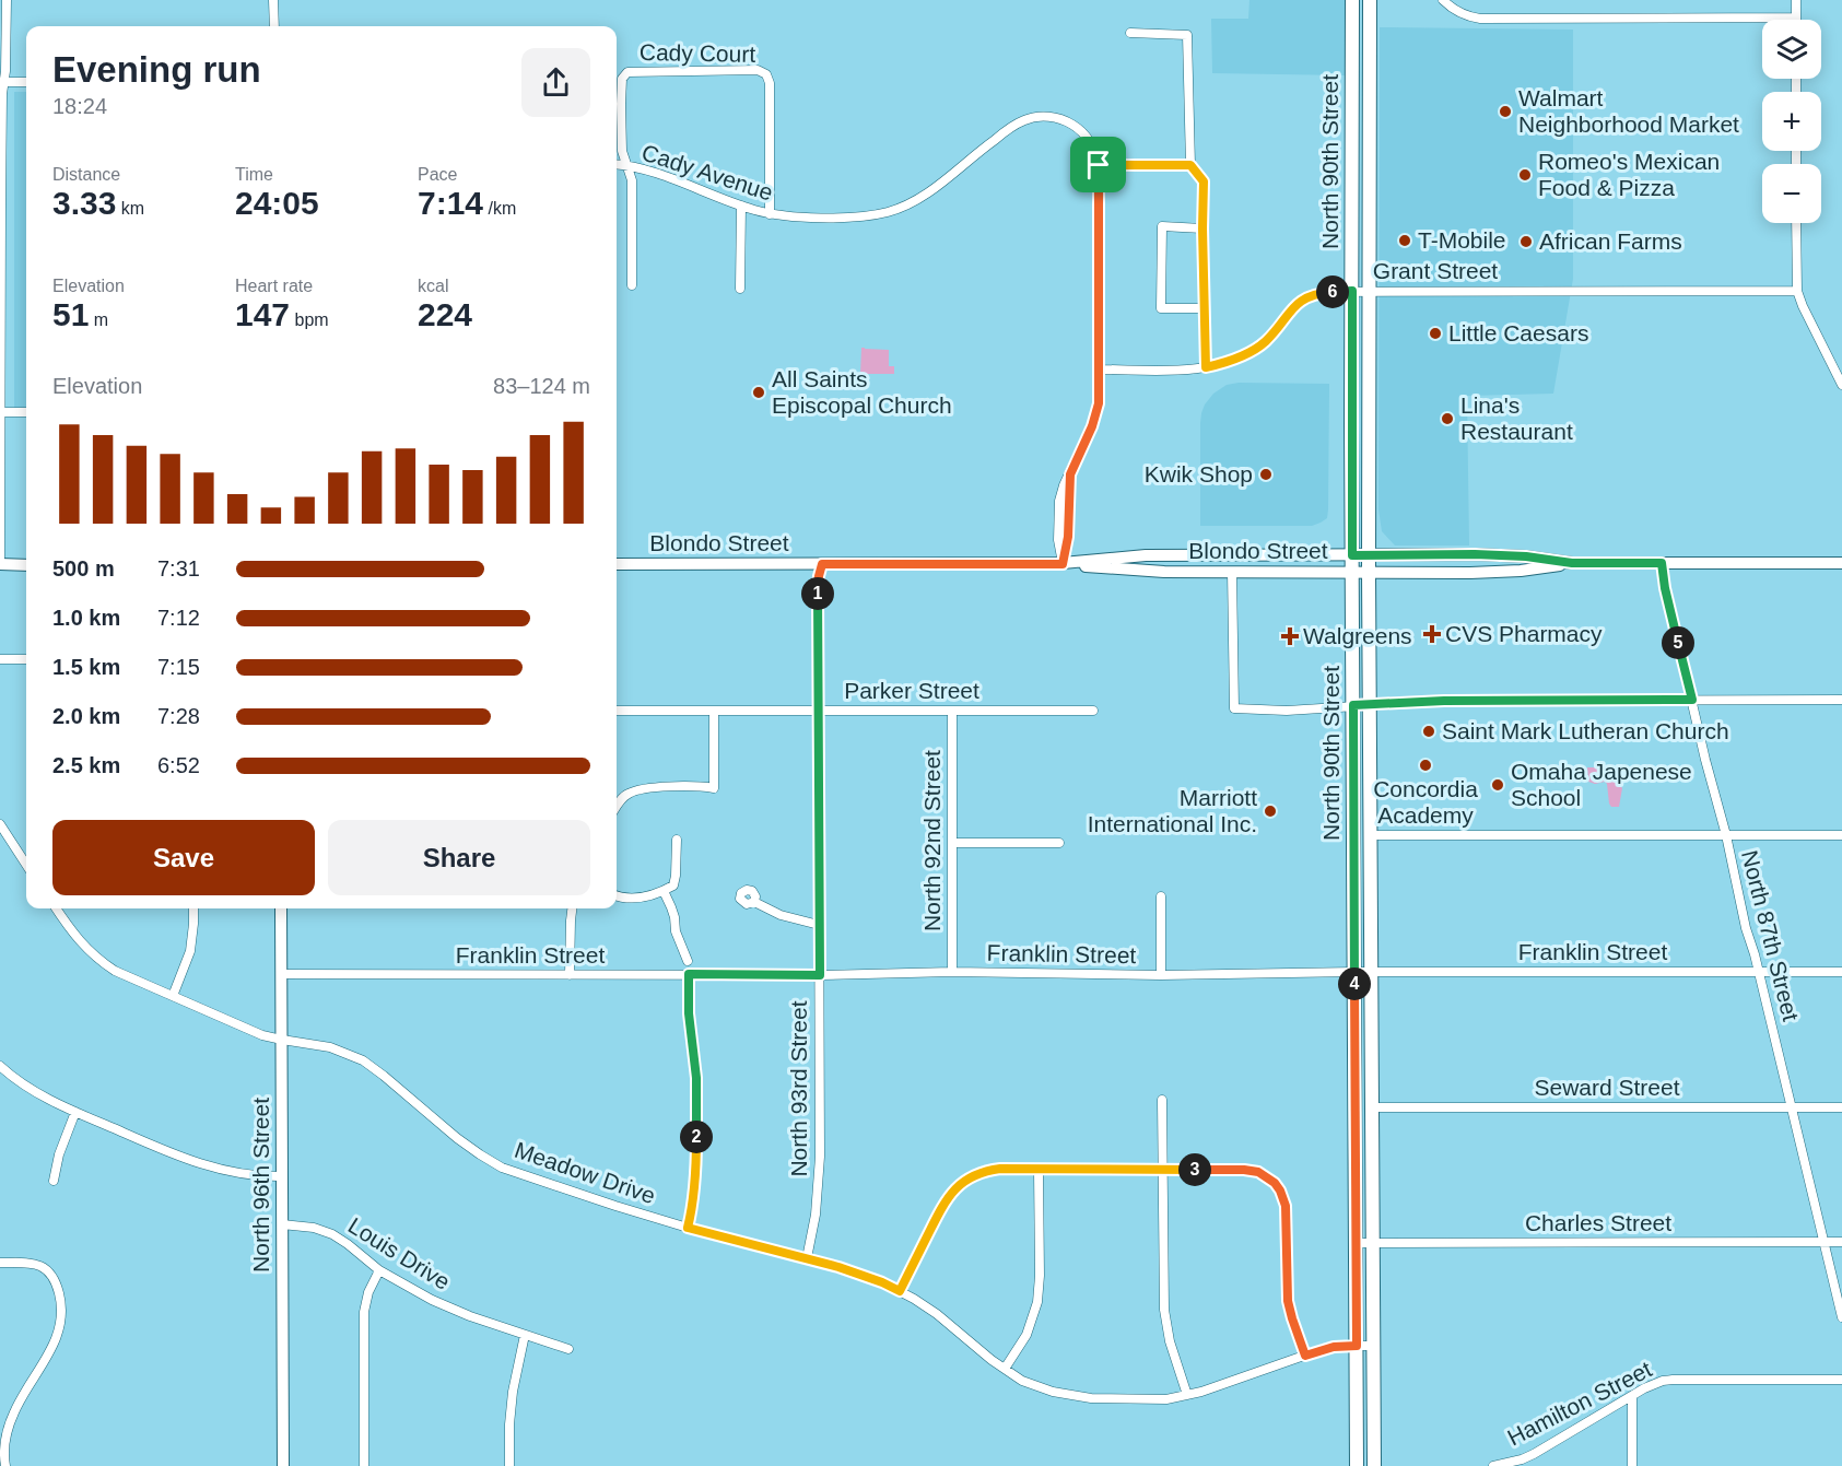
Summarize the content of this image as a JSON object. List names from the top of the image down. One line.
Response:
{"streets":{"main road":["North 90th Street","Blondo Street","North 96th Street"],"street":["Cady Court","Cady Avenue","Grant Street","Parker Street","North 92nd Street","North 87th Street","Franklin Street","Seward Street","North 93rd Street","Meadow Drive","Charles Street","Louis Drive","Hamilton Street"]},"crossings":[["Cady Court","Cady Avenue"],["North 90th Street","Grant Street"],["North 90th Street","Blondo Street"],["North 90th Street","Franklin Street"],["North 90th Street","Seward Street"],["North 90th Street","Meadow Drive"],["North 90th Street","Charles Street"],["Blondo Street","North 87th Street"],["Blondo Street","North 93rd Street"],["Parker Street","North 92nd Street"],["Parker Street","North 93rd Street"],["North 92nd Street","Franklin Street"],["North 87th Street","Franklin Street"],["North 87th Street","Seward Street"],["North 87th Street","Charles Street"],["Franklin Street","North 93rd Street"],["Franklin Street","North 96th Street"],["North 93rd Street","Meadow Drive"],["Meadow Drive","North 96th Street"],["North 96th Street","Louis Drive"]],"places":{"other":["Walmart Neighborhood Market","Romeo's Mexican Food & Pizza","T-Mobile","African Farms","Little Caesars","All Saints Episcopal Church","Lina's Restaurant","Kwik Shop","Saint Mark Lutheran Church","Concordia Academy","Omaha Japenese School","Marriott International Inc."],"health":["CVS Pharmacy","Walgreens"]},"page":{"map_buttons":["+","−"],"heading":["Evening run","18:24"],"stats":[["Distance","3.33 km"],["Time","24:05"],["Pace","7:14 /km"],["Elevation","51 m"],["Heart rate","147 bpm"],["kcal","224"]],"pins":["6","1","5","4","2","3"],"chart":["Elevation","83–124 m"],"list":[{"name":"500 m","note":"7:31"},{"name":"1.0 km","note":"7:12"},{"name":"1.5 km","note":"7:15"},{"name":"2.0 km","note":"7:28"},{"name":"2.5 km","note":"6:52"}],"buttons":["Save","Share"]}}
